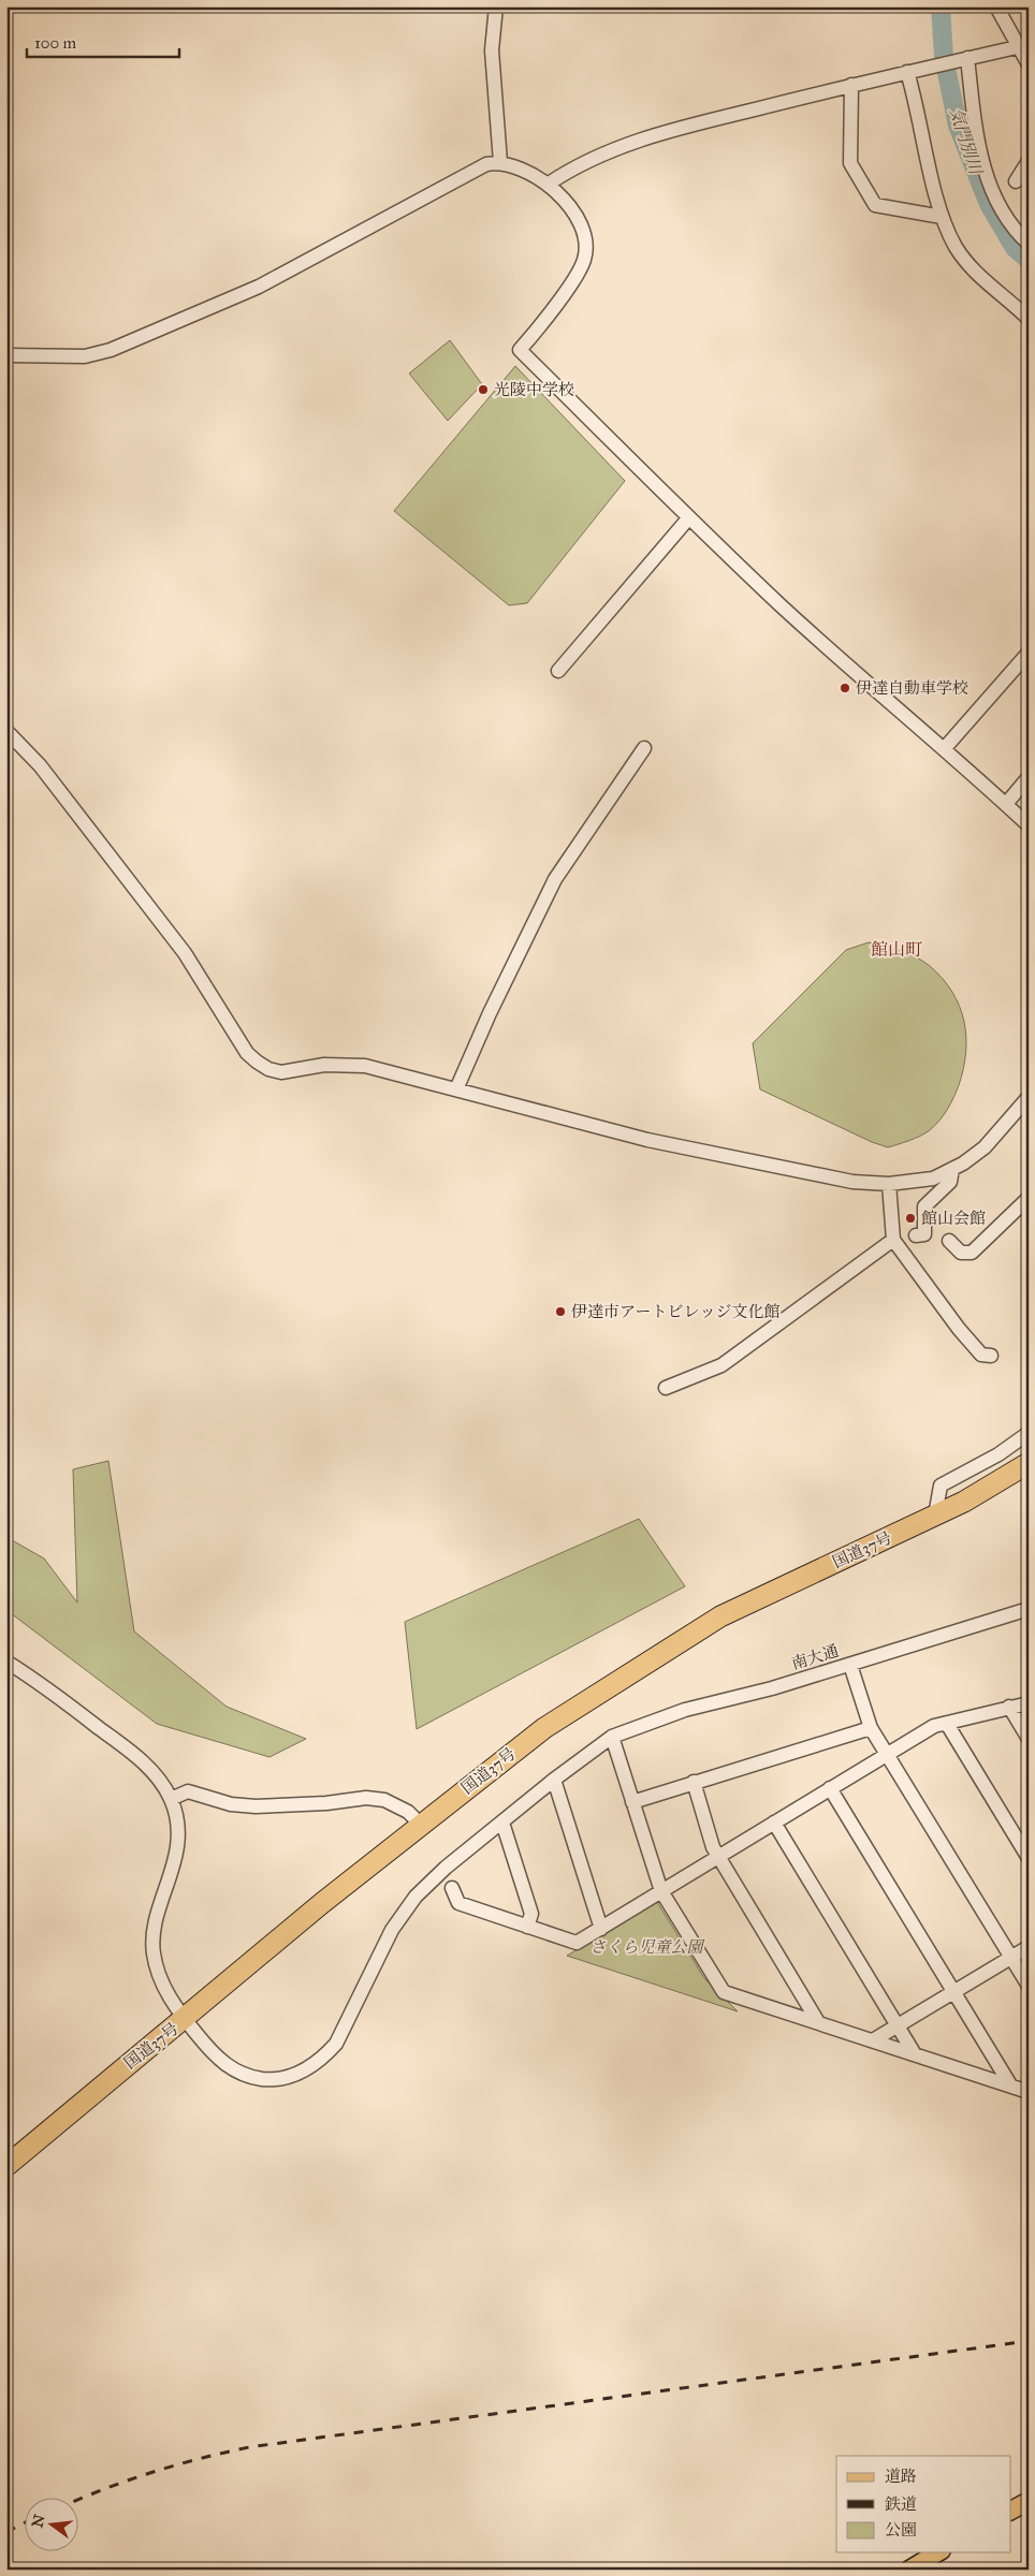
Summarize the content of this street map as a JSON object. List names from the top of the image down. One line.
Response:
{"streets":{"highway":["国道37号"],"street":["南大通"]},"crossings":[["国道37号","南大通"]],"districts":["館山町"],"water":["気門別川"],"parks":["さくら児童公園"],"places":["光陵中学校","伊達自動車学校","館山会館","伊達市アートビレッジ文化館"],"legend":["道路","鉄道","公園"],"scale_bar":"100 m","north":"left"}
